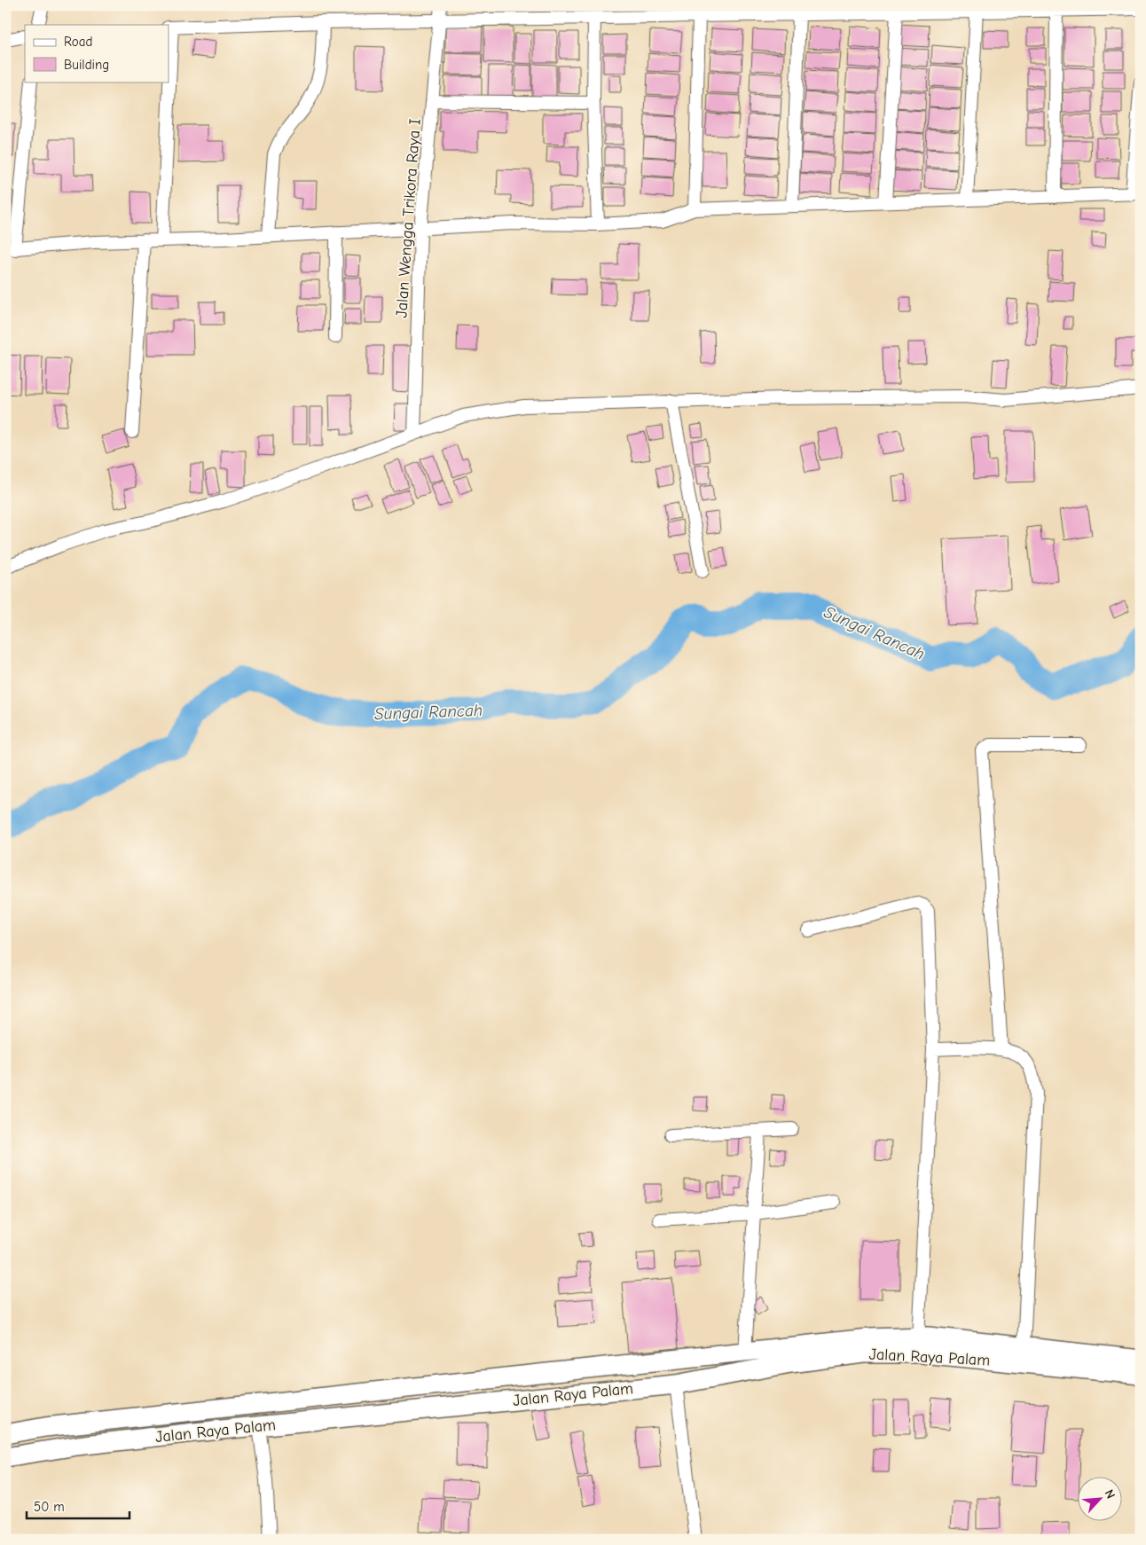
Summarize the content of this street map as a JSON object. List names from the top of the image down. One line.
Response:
{"streets":{"main road":["Jalan Raya Palam"],"street":["Jalan Wengga Trikora Raya I"]},"water":["Sungai Rancah"],"legend":["Road","Building"],"scale_bar":"50 m","north":"top right"}
